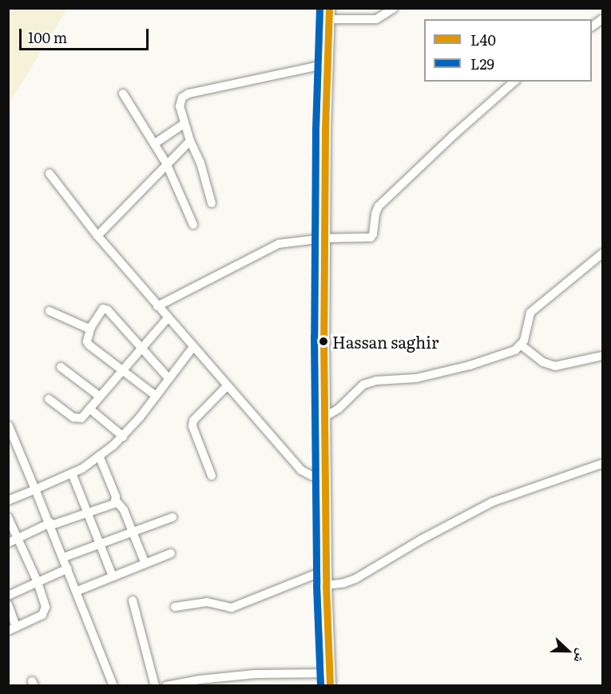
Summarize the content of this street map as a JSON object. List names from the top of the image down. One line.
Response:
{"places":["Hassan saghir"],"lines":["transit line L40","transit line L29"],"legend":["L40","L29"],"scale_bar":"100 m","north":"right"}
